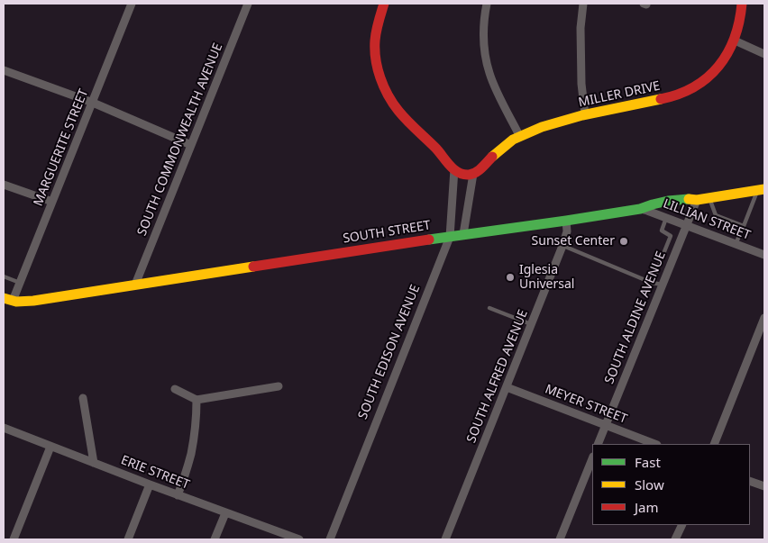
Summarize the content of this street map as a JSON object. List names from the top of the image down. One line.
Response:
{"streets":{"street":["MILLER DRIVE","SOUTH COMMONWEALTH AVENUE","MARGUERITE STREET","LILLIAN STREET","SOUTH STREET","SOUTH ALDINE AVENUE","SOUTH EDISON AVENUE","SOUTH ALFRED AVENUE","MEYER STREET","ERIE STREET"]},"crossings":[["MILLER DRIVE","SOUTH EDISON AVENUE"],["SOUTH COMMONWEALTH AVENUE","SOUTH STREET"],["MARGUERITE STREET","SOUTH STREET"],["LILLIAN STREET","SOUTH STREET"],["LILLIAN STREET","SOUTH ALDINE AVENUE"],["SOUTH STREET","SOUTH ALDINE AVENUE"],["SOUTH STREET","SOUTH EDISON AVENUE"],["SOUTH STREET","SOUTH ALFRED AVENUE"],["SOUTH ALDINE AVENUE","MEYER STREET"],["SOUTH ALFRED AVENUE","MEYER STREET"]],"places":["Sunset Center","Iglesia Universal"],"legend":["Fast","Slow","Jam"]}
